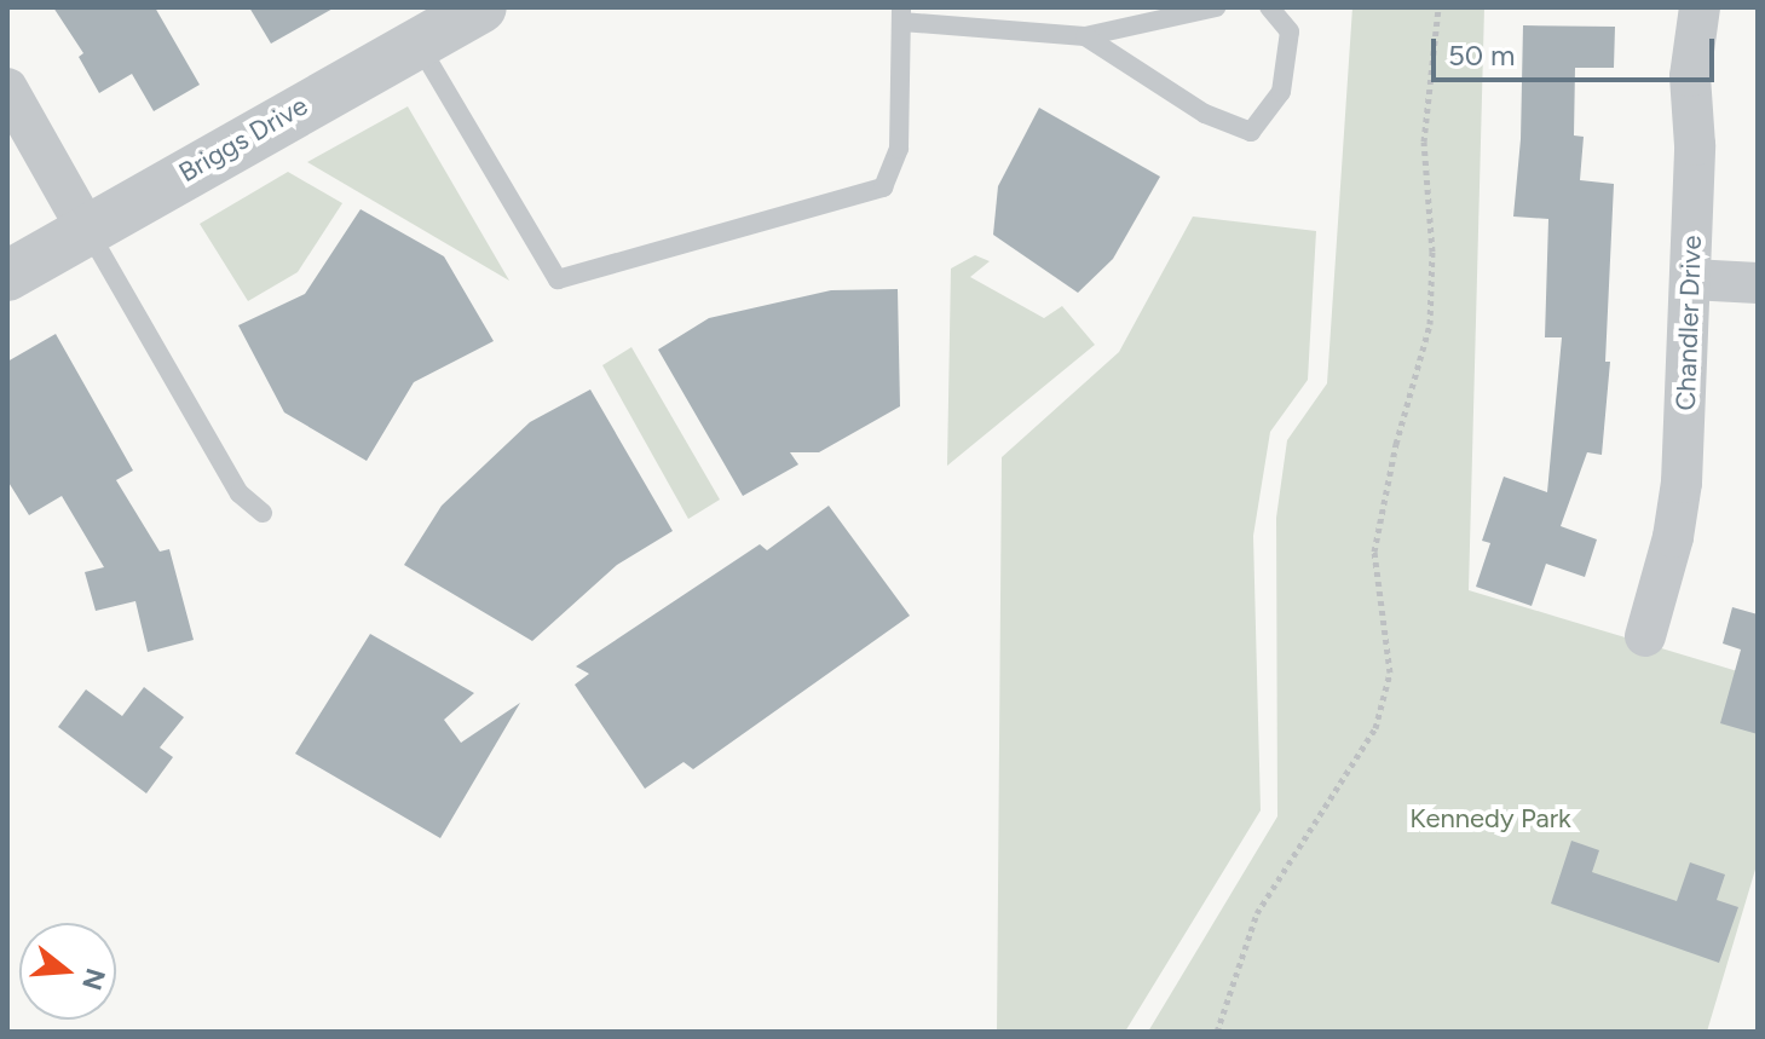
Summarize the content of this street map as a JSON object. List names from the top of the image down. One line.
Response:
{"streets":{"street":["Briggs Drive","Chandler Drive"]},"parks":["Kennedy Park"],"scale_bar":"50 m","north":"right"}
